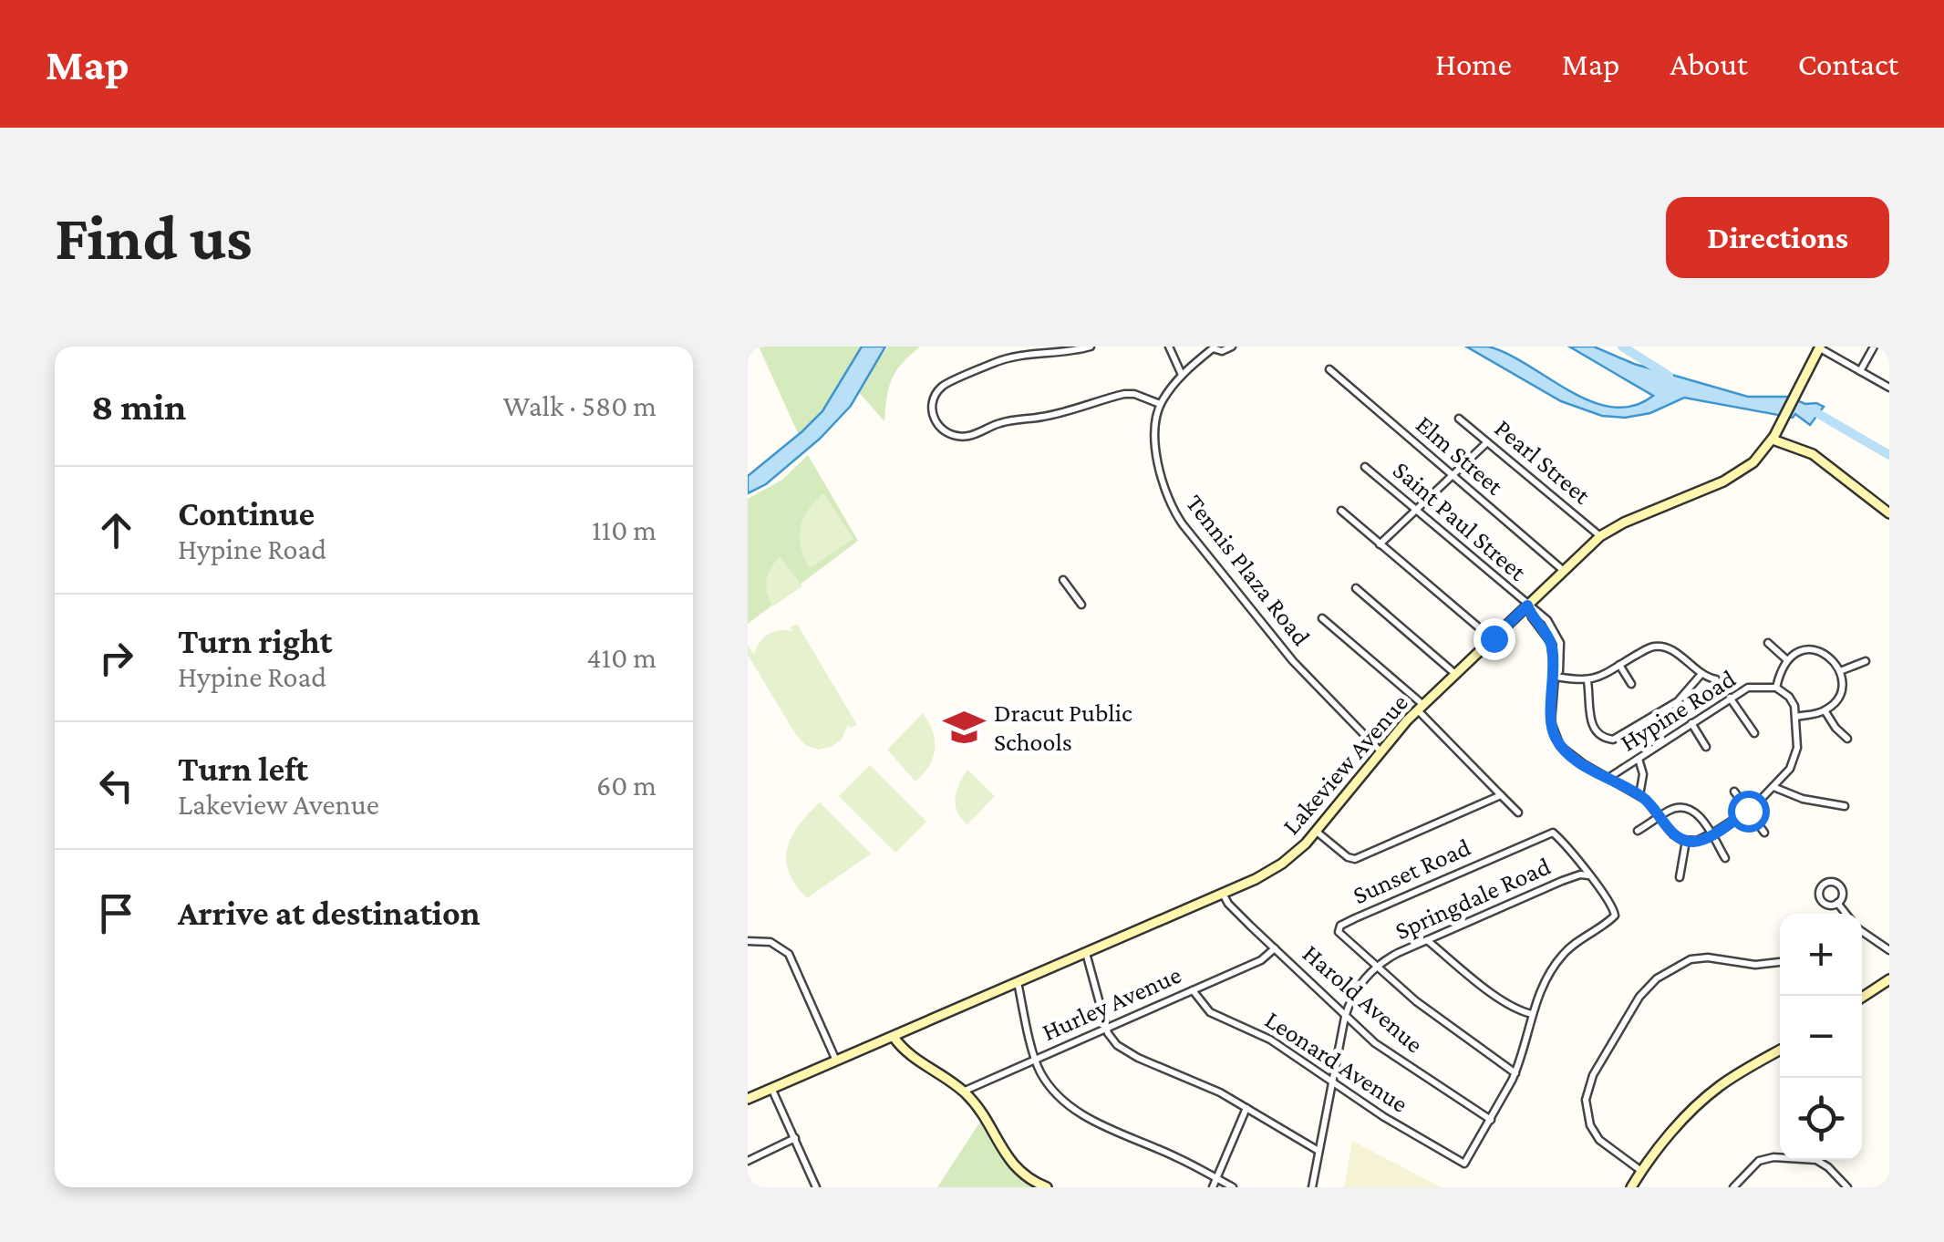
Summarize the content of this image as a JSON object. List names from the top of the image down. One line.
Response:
{"streets":{"main road":["Lakeview Avenue"],"street":["Elm Street","Pearl Street","Saint Paul Street","Tennis Plaza Road","Hypine Road","Sunset Road","Springdale Road","Harold Avenue","Hurley Avenue","Leonard Avenue"]},"crossings":[["Elm Street","Lakeview Avenue"],["Pearl Street","Lakeview Avenue"],["Saint Paul Street","Hypine Road"],["Saint Paul Street","Lakeview Avenue"],["Tennis Plaza Road","Lakeview Avenue"],["Hypine Road","Lakeview Avenue"],["Lakeview Avenue","Harold Avenue"],["Sunset Road","Springdale Road"],["Harold Avenue","Hurley Avenue"],["Harold Avenue","Leonard Avenue"],["Hurley Avenue","Leonard Avenue"]],"places":{"school or university":["Dracut Public Schools"]},"page":{"header":"Map","nav":["Home","Map","About","Contact"],"buttons":"Directions","title":"Find us","heading":["8 min","Walk · 580 m"],"list":[["Continue","Hypine Road","110 m"],["Turn right","Hypine Road","410 m"],["Turn left","Lakeview Avenue","60 m"],"Arrive at destination"],"map_buttons":["+","−"]}}
